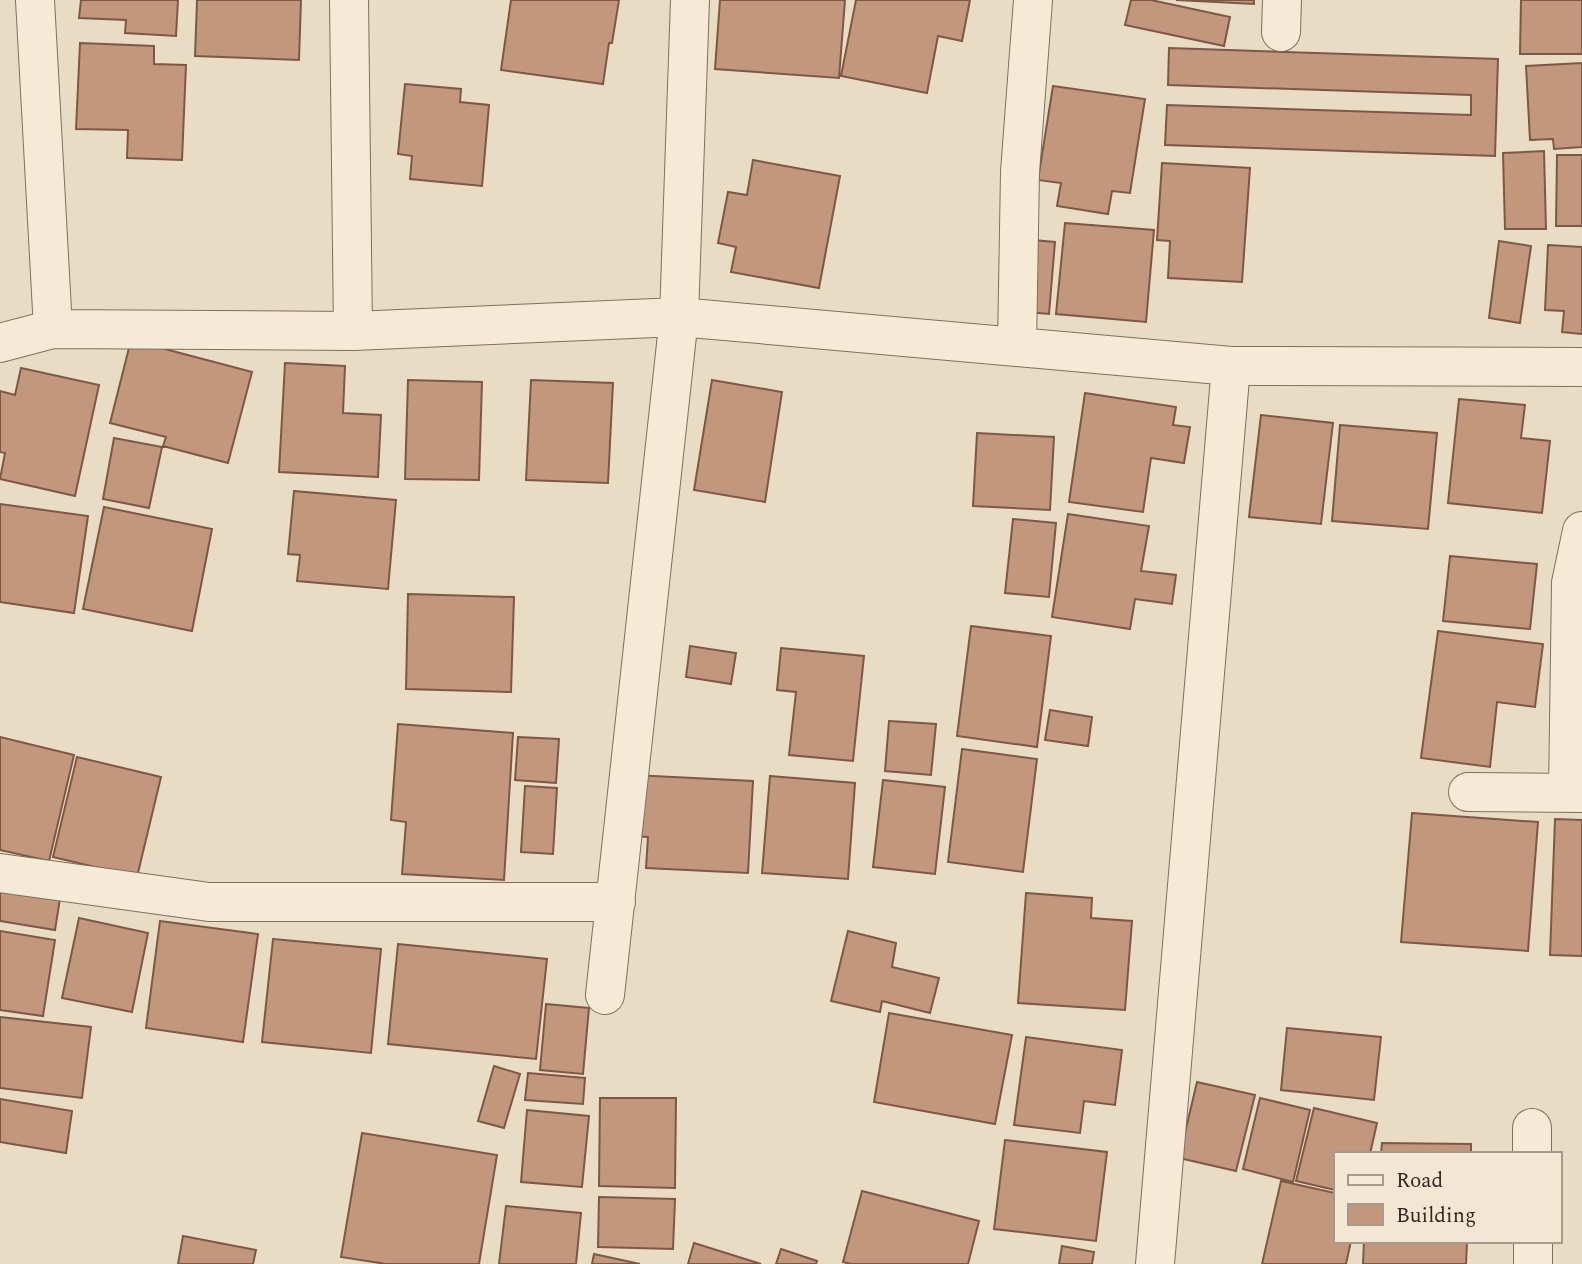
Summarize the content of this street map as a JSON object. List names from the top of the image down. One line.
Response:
{"legend":["Road","Building"]}
